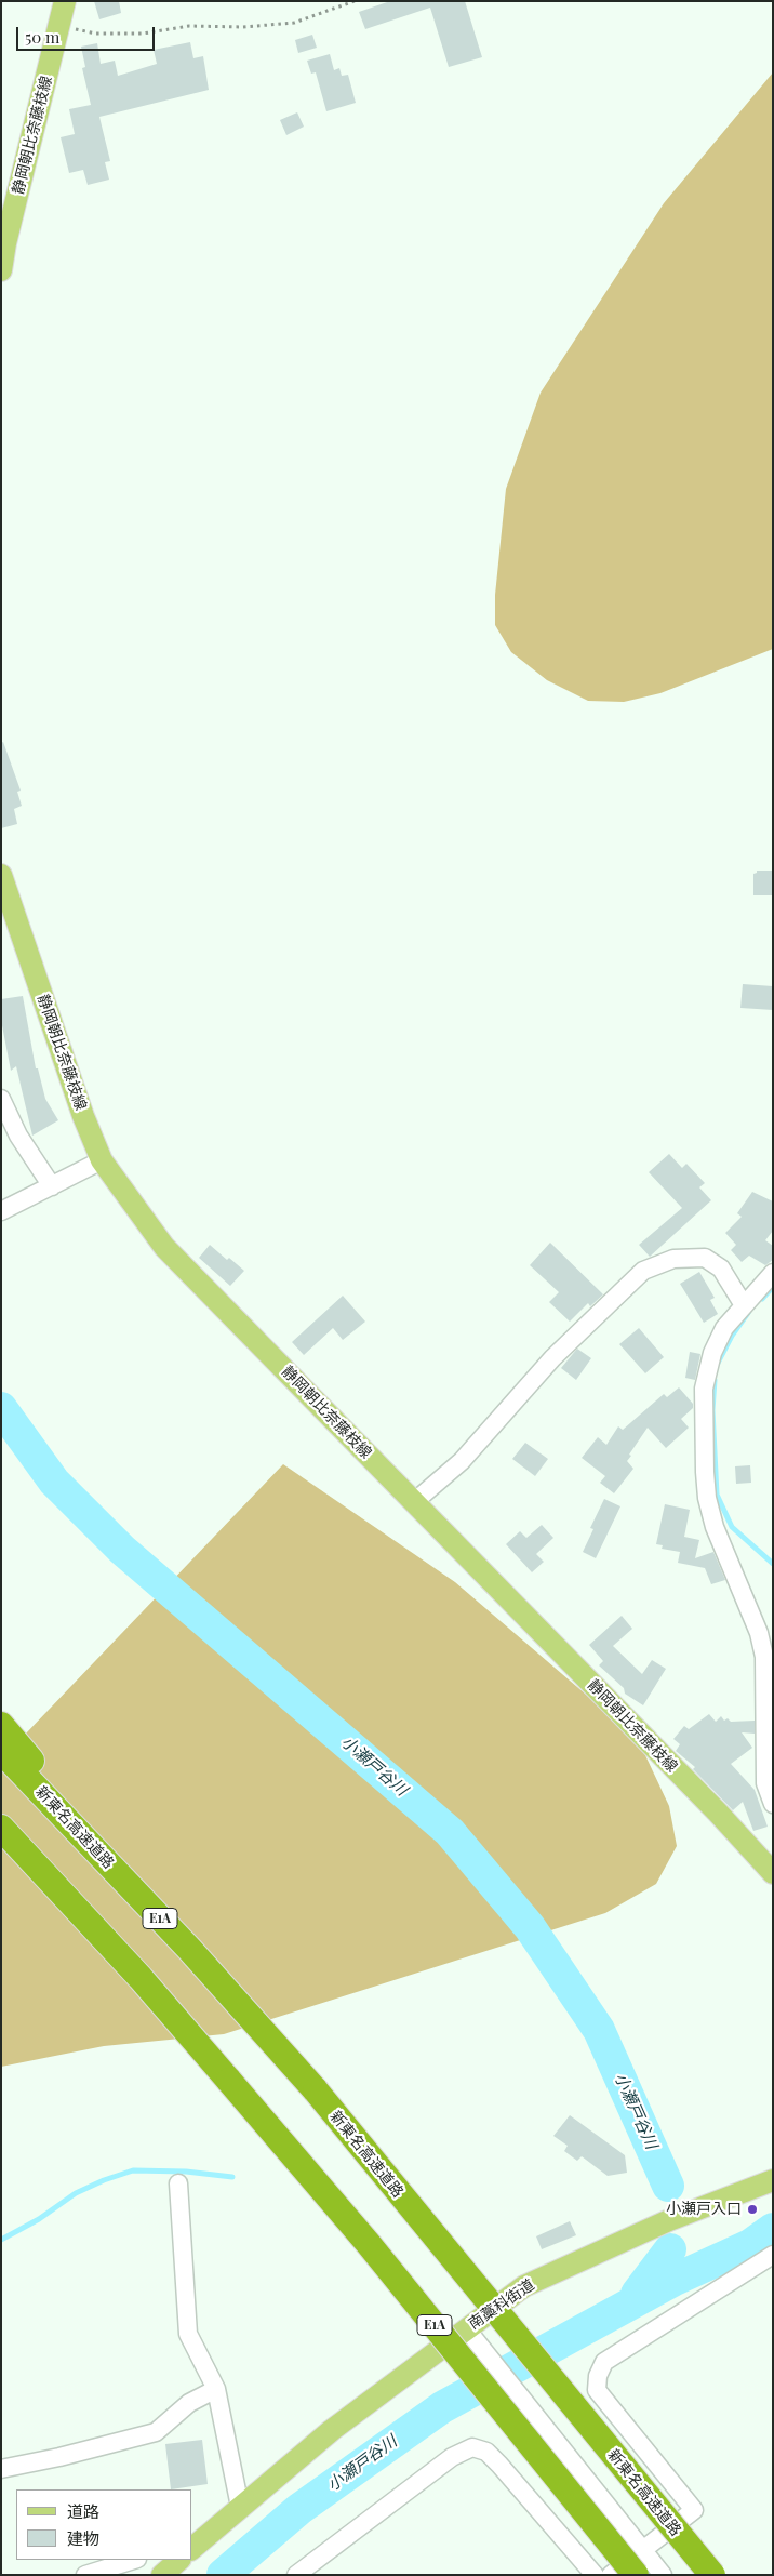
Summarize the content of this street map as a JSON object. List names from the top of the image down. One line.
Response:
{"streets":{"highway":["新東名高速道路","E1A"],"main road":["静岡朝比奈藤枝線","南藁科街道"]},"water":["小瀬戸谷川"],"places":["小瀬戸入口"],"legend":["道路","建物"],"scale_bar":"50 m"}
